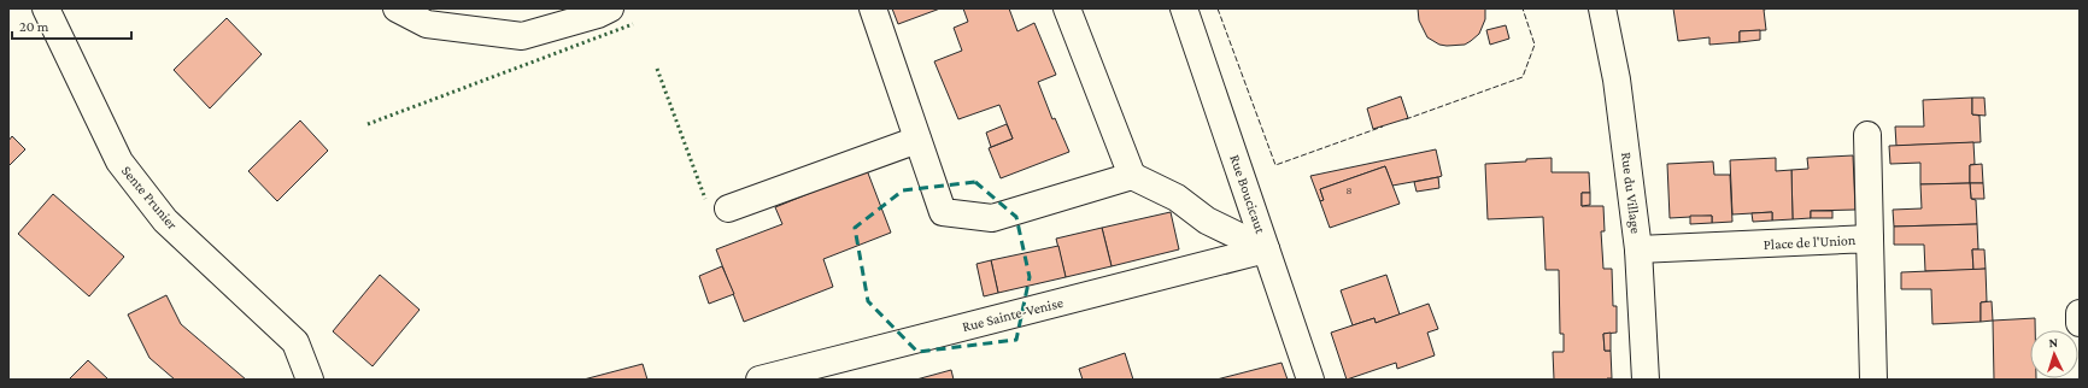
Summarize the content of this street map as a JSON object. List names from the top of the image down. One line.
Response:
{"streets":{"street":["Rue du Village","Rue Boucicaut","Sente Prunier","Place de l'Union","Rue Sainte-Venise"]},"crossings":[["Rue du Village","Place de l'Union"],["Rue Boucicaut","Rue Sainte-Venise"]],"house_numbers":["8"],"scale_bar":"20 m","north":"top"}
